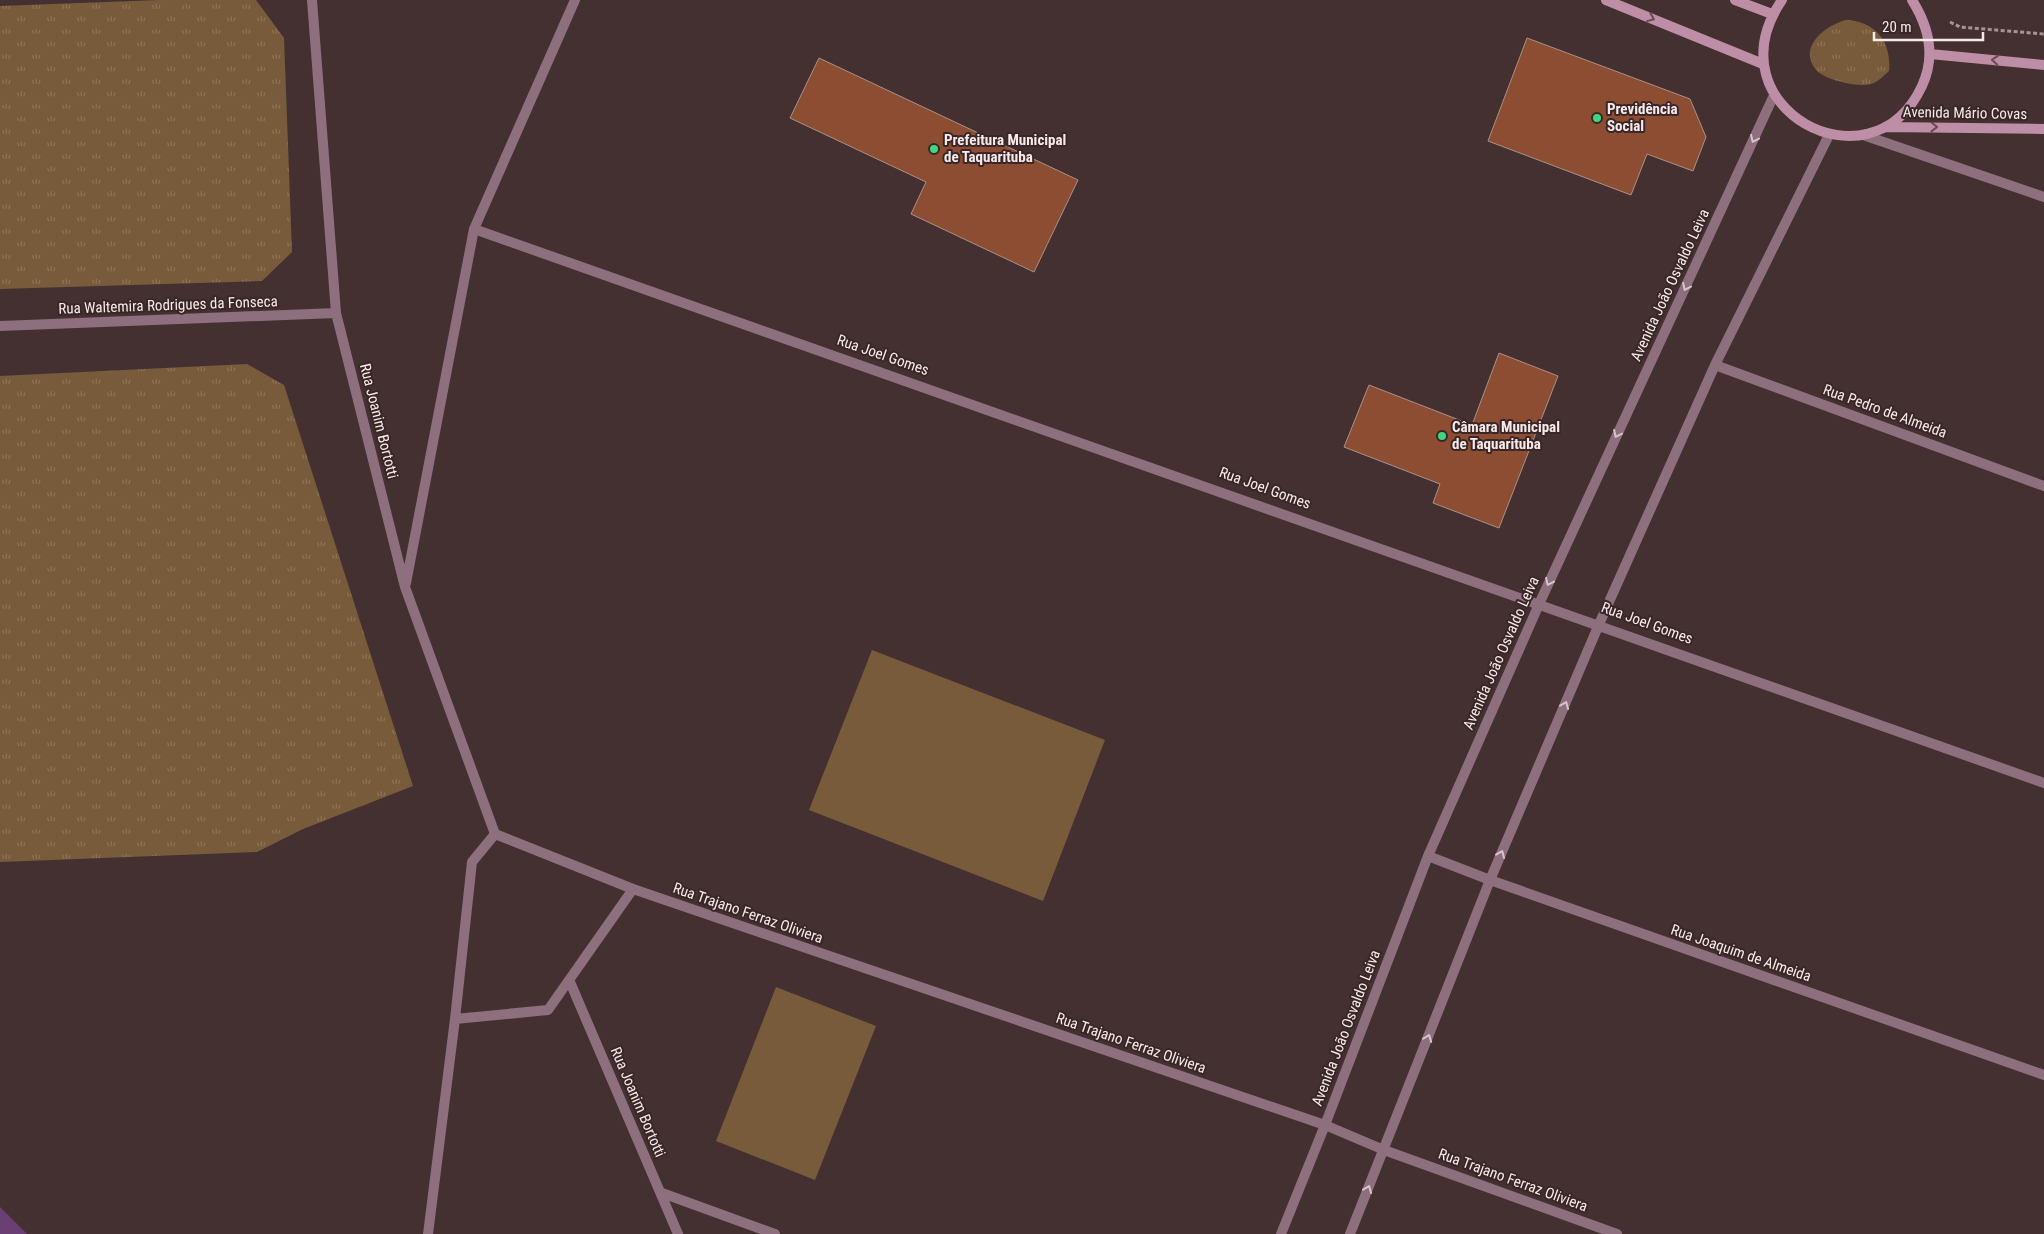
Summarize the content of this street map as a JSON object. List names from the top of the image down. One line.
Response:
{"streets":{"street":["Avenida Mário Covas","Avenida João Osvaldo Leiva","Rua Waltemira Rodrigues da Fonseca","Rua Joel Gomes","Rua Pedro de Almeida","Rua Joanim Bortotti","Rua Trajano Ferraz Oliviera","Rua Joaquim de Almeida"]},"crossings":[["Avenida João Osvaldo Leiva","Rua Joel Gomes"],["Avenida João Osvaldo Leiva","Rua Trajano Ferraz Oliviera"],["Avenida João Osvaldo Leiva","Rua Joaquim de Almeida"],["Rua Waltemira Rodrigues da Fonseca","Rua Joanim Bortotti"],["Rua Joanim Bortotti","Rua Trajano Ferraz Oliviera"]],"places":["Previdência Social","Prefeitura Municipal de Taquarituba","Câmara Municipal de Taquarituba"],"scale_bar":"20 m"}
